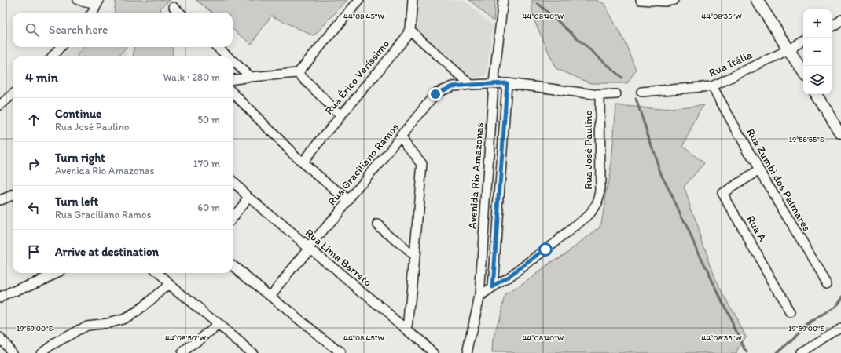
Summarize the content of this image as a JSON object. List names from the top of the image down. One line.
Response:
{"streets":{"street":["Rua Itália","Rua Érico Veríssimo","Rua José Paulino","Rua Graciliano Ramos","Avenida Rio Amazonas","Rua Zumbi dos Palmares","Rua A","Rua Lima Barreto"]},"crossings":[["Rua Itália","Rua Zumbi dos Palmares"],["Rua José Paulino","Avenida Rio Amazonas"],["Rua Graciliano Ramos","Avenida Rio Amazonas"],["Rua Graciliano Ramos","Rua Lima Barreto"],["Rua Zumbi dos Palmares","Rua A"]],"page":{"map_buttons":["+","−"],"search":"Search here","heading":["4 min","Walk · 280 m"],"list":[["Continue","Rua José Paulino","50 m"],["Turn right","Avenida Rio Amazonas","170 m"],["Turn left","Rua Graciliano Ramos","60 m"],"Arrive at destination"]},"coordinates":["44°08'45\"W","44°08'40\"W","44°08'35\"W","19°58'55\"S","19°59'00\"S","44°08'50\"W"]}
